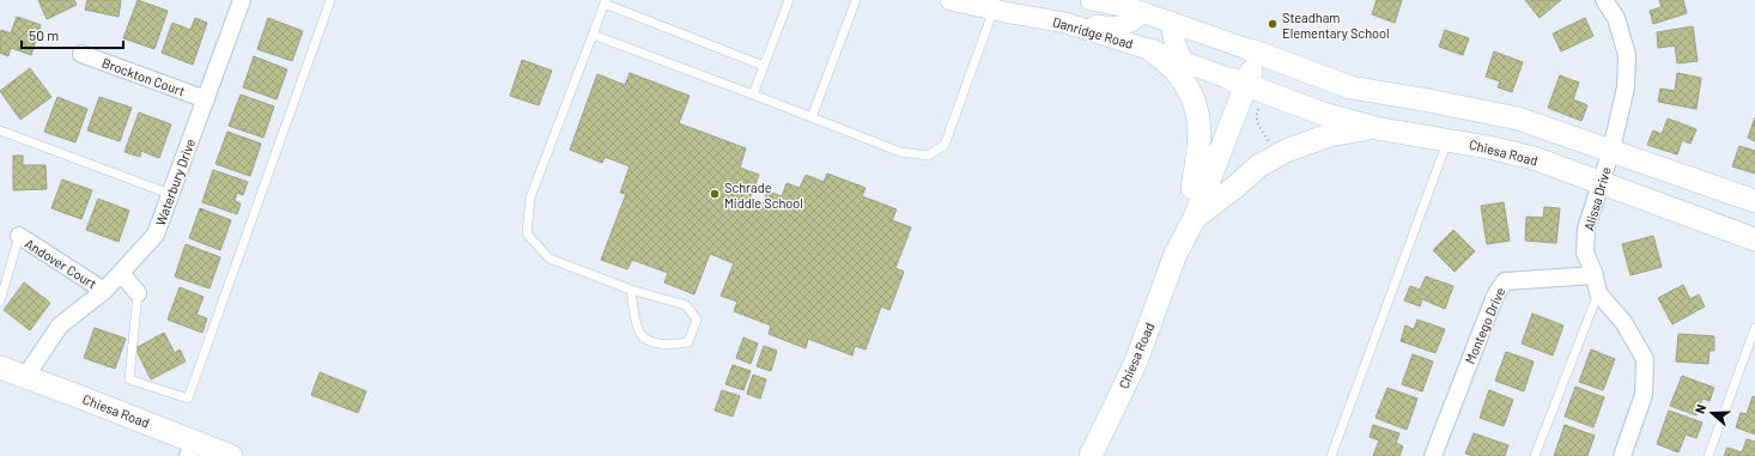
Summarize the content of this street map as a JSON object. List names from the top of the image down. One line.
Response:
{"streets":{"main road":["Chiesa Road"],"street":["Danridge Road","Brockton Court","Waterbury Drive","Alissa Drive","Andover Court","Montego Drive"]},"crossings":[["Danridge Road","Chiesa Road"],["Brockton Court","Waterbury Drive"],["Chiesa Road","Waterbury Drive"],["Chiesa Road","Alissa Drive"],["Waterbury Drive","Andover Court"],["Alissa Drive","Montego Drive"]],"places":["Steadham Elementary School","Schrade Middle School"],"scale_bar":"50 m","north":"left"}
